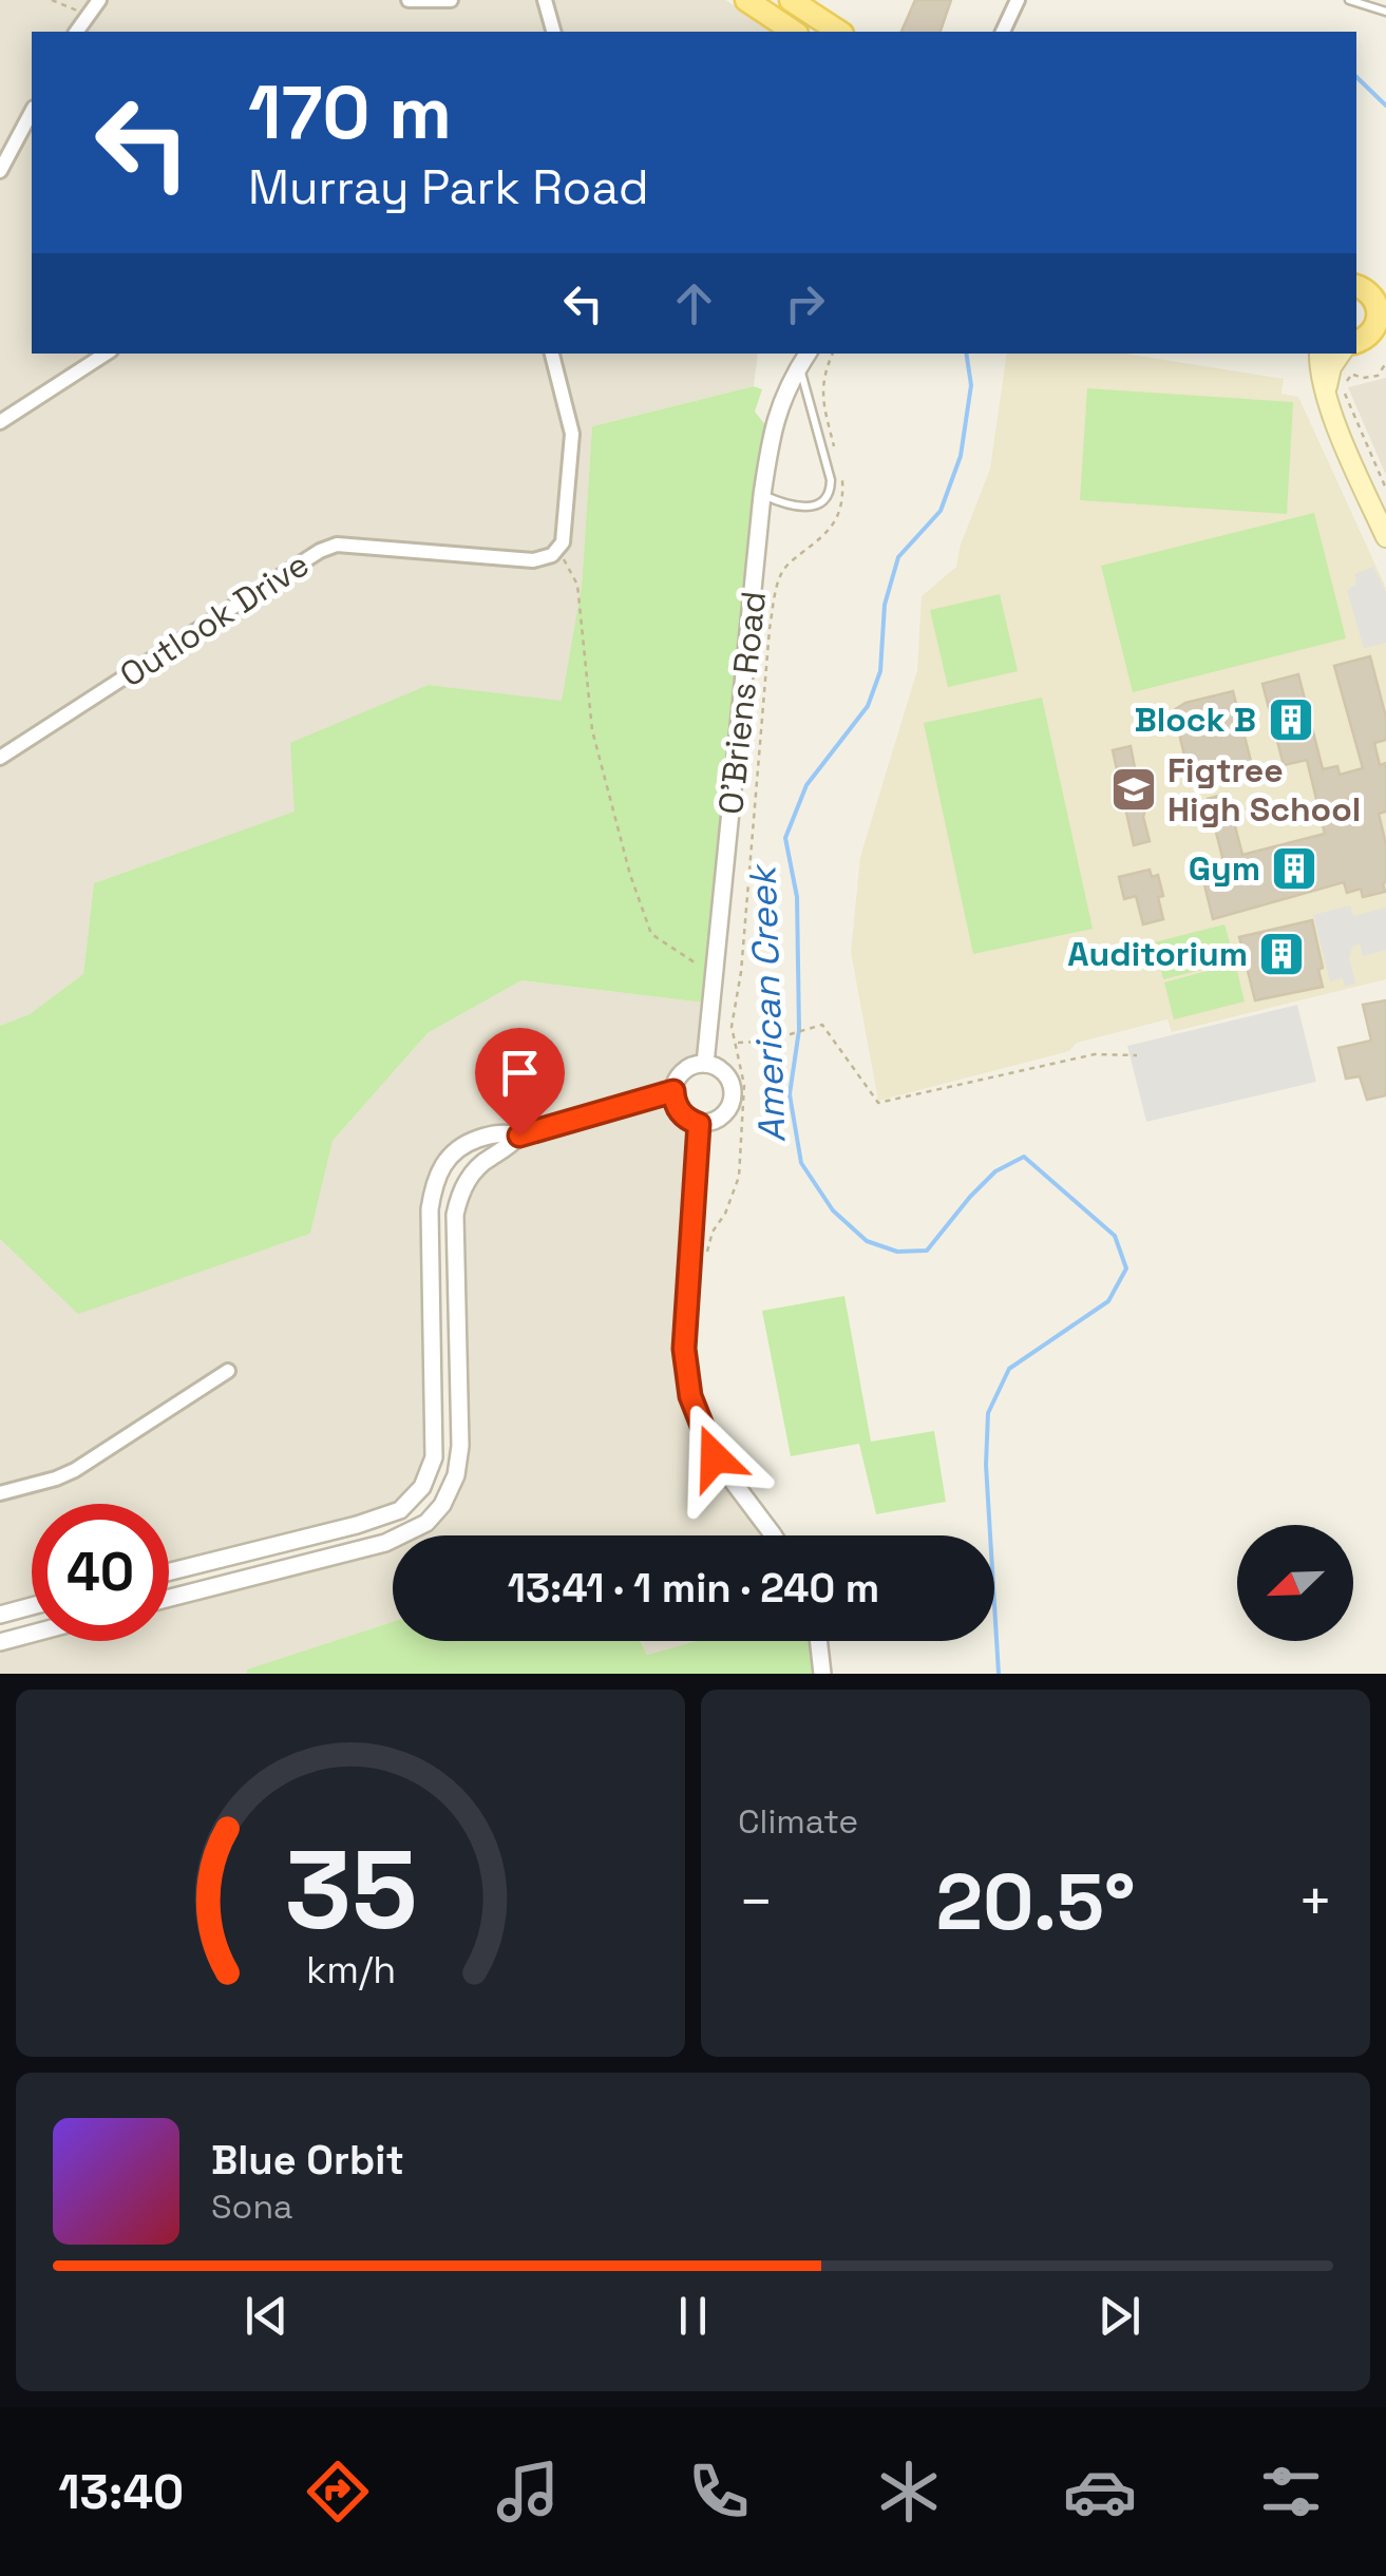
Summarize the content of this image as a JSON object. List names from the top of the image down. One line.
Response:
{"streets":{"street":["Outlook Drive","O'Briens Road"]},"water":["American Creek"],"places":{"building":["Block B","Gym","Auditorium"],"school or university":["Figtree High School"]},"north":"bottom left","page":{"turn":["170 m","Murray Park Road"],"limit":"40","trip":"13:41 · 1 min · 240 m","tile":"Climate","heat":["−","20.5°","+"],"song":["Blue Orbit","Sona"],"tabs":"13:40","gauge":["35","km/h"]}}
